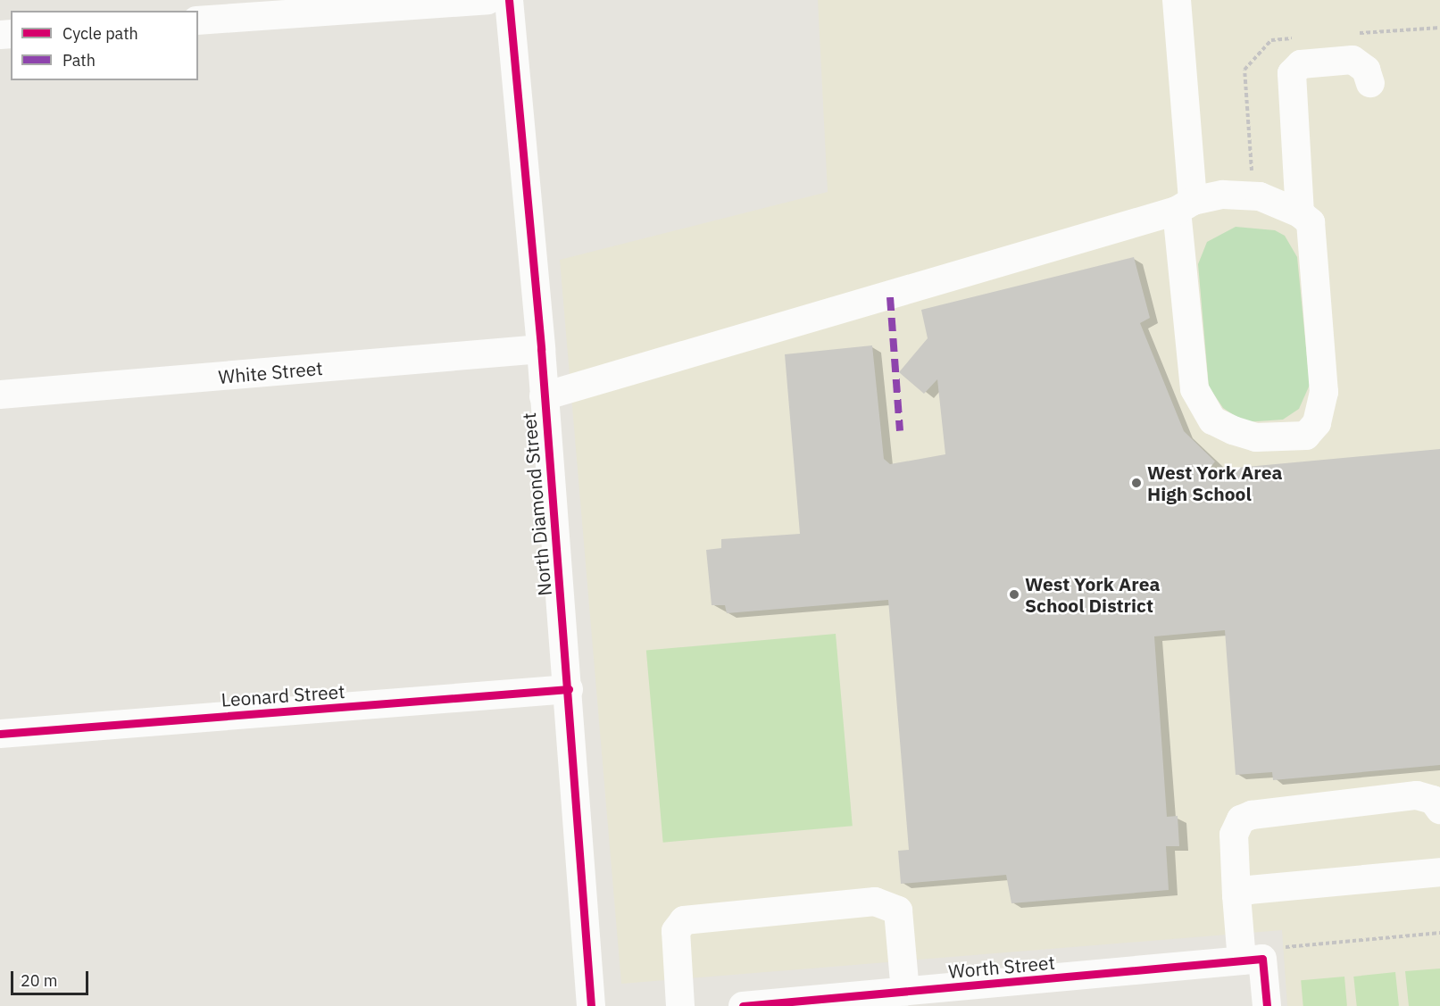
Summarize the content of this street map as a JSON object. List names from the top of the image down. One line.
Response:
{"streets":{"street":["White Street","North Diamond Street","Leonard Street","Worth Street"]},"crossings":[["White Street","North Diamond Street"],["North Diamond Street","Leonard Street"]],"places":["West York Area High School","West York Area School District"],"legend":["Cycle path","Path"],"scale_bar":"20 m"}
